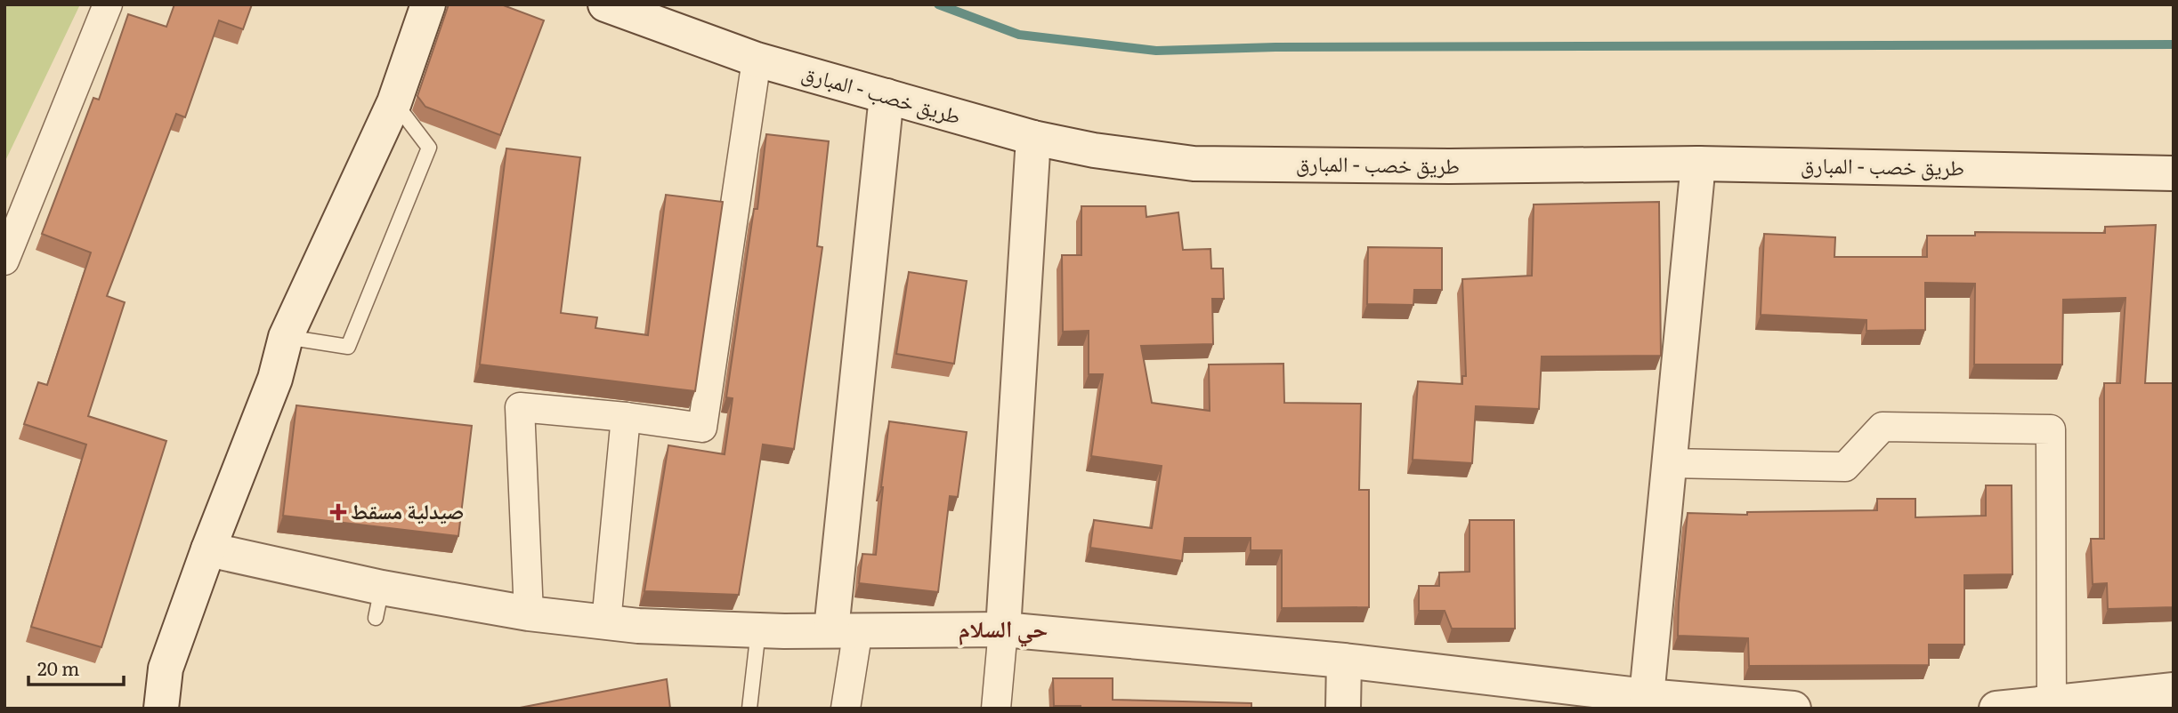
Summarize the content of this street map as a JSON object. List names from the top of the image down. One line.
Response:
{"streets":{"street":["طريق خصب - المبارق"]},"districts":["حي السلام"],"places":{"health":["صيدلية مسقط"]},"scale_bar":"20 m"}
